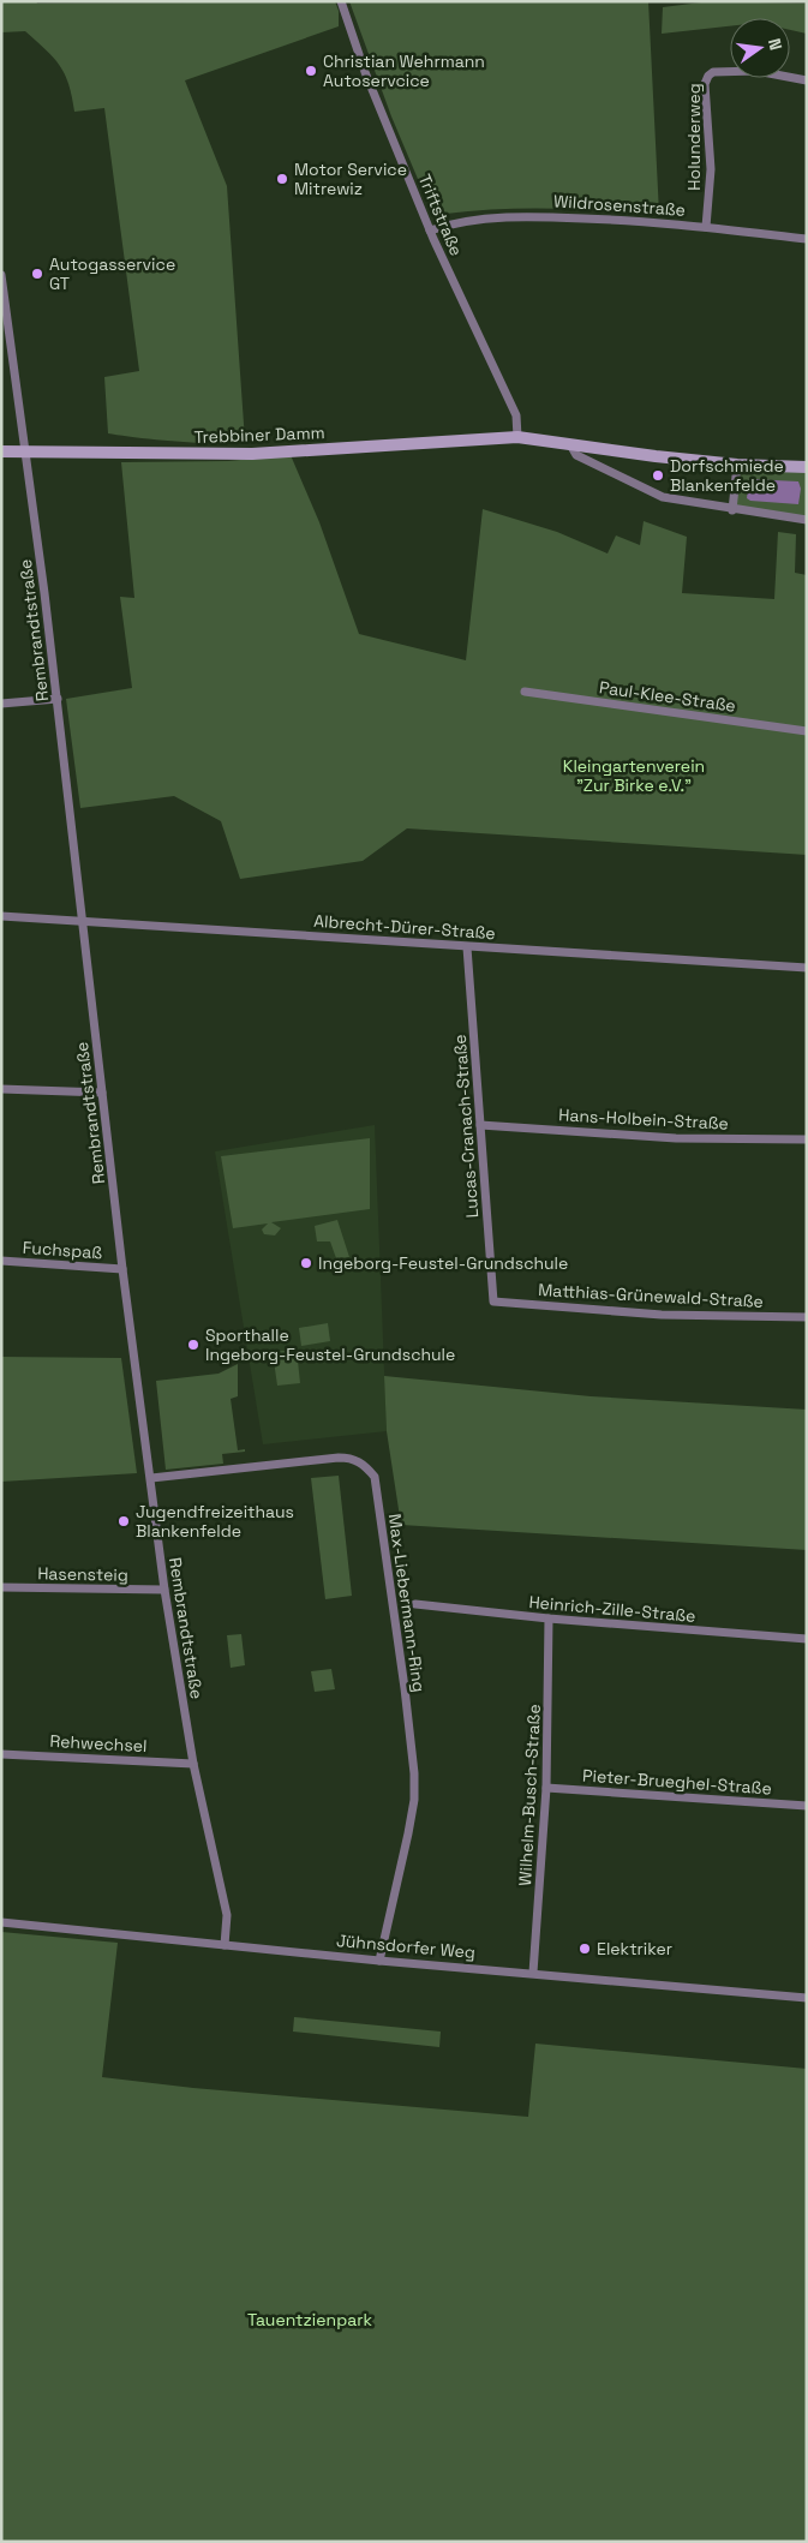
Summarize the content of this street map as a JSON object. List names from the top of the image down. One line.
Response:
{"streets":{"main road":["Trebbiner Damm"],"street":["Holunderweg","Wildrosenstraße","Triftstraße","Rembrandtstraße","Paul-Klee-Straße","Albrecht-Dürer-Straße","Hans-Holbein-Straße","Lucas-Cranach-Straße","Fuchspaß","Matthias-Grünewald-Straße","Hasensteig","Max-Liebermann-Ring","Heinrich-Zille-Straße","Rehwechsel","Pieter-Brueghel-Straße","Wilhelm-Busch-Straße","Jühnsdorfer Weg"]},"crossings":[["Holunderweg","Wildrosenstraße"],["Wildrosenstraße","Triftstraße"],["Triftstraße","Trebbiner Damm"],["Trebbiner Damm","Rembrandtstraße"],["Rembrandtstraße","Albrecht-Dürer-Straße"],["Rembrandtstraße","Fuchspaß"],["Rembrandtstraße","Hasensteig"],["Rembrandtstraße","Max-Liebermann-Ring"],["Rembrandtstraße","Rehwechsel"],["Rembrandtstraße","Jühnsdorfer Weg"],["Albrecht-Dürer-Straße","Lucas-Cranach-Straße"],["Hans-Holbein-Straße","Lucas-Cranach-Straße"],["Lucas-Cranach-Straße","Matthias-Grünewald-Straße"],["Max-Liebermann-Ring","Jühnsdorfer Weg"],["Heinrich-Zille-Straße","Wilhelm-Busch-Straße"],["Pieter-Brueghel-Straße","Wilhelm-Busch-Straße"],["Wilhelm-Busch-Straße","Jühnsdorfer Weg"]],"parks":["Kleingartenverein \"Zur Birke e.V.\"","Tauentzienpark"],"places":["Christian Wehrmann Autoservcice","Motor Service Mitrewiz","Autogasservice GT","Dorfschmiede Blankenfelde","Ingeborg-Feustel-Grundschule","Sporthalle Ingeborg-Feustel-Grundschule","Jugendfreizeithaus Blankenfelde","Elektriker"],"north":"right"}
